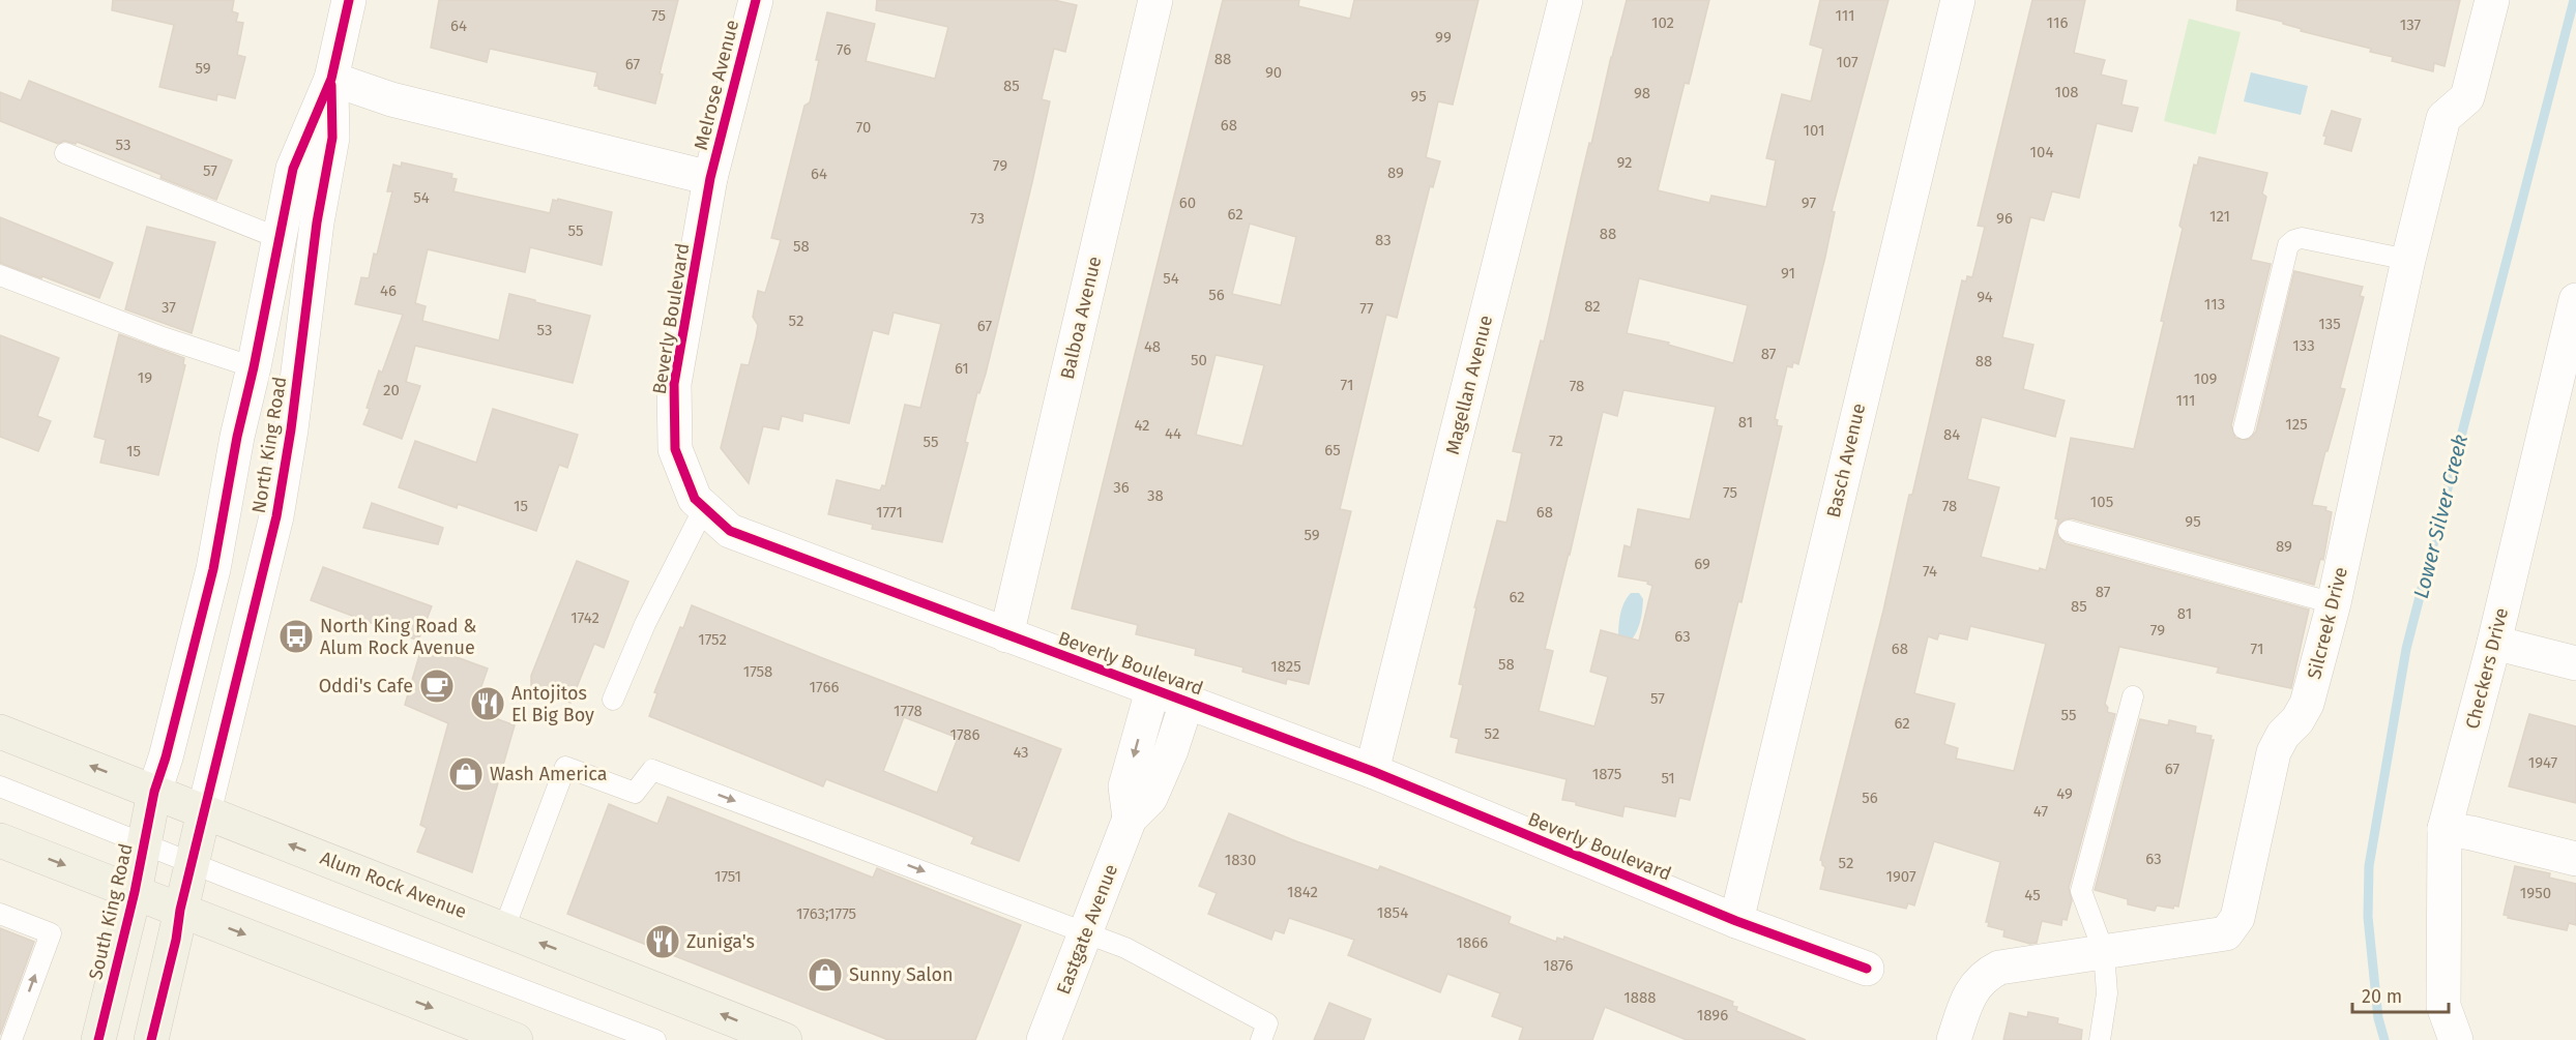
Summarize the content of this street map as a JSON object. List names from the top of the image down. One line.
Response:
{"streets":{"main road":["Alum Rock Avenue","South King Road"],"street":["Melrose Avenue","Balboa Avenue","Beverly Boulevard","Magellan Avenue","North King Road","Basch Avenue","Silcreek Drive","Checkers Drive","Eastgate Avenue"]},"crossings":[["Melrose Avenue","Beverly Boulevard"],["Balboa Avenue","Beverly Boulevard"],["Beverly Boulevard","Magellan Avenue"],["Beverly Boulevard","Basch Avenue"],["Beverly Boulevard","Eastgate Avenue"],["North King Road","Alum Rock Avenue"],["North King Road","South King Road"],["Alum Rock Avenue","South King Road"]],"water":["Lower Silver Creek"],"places":{"bus stop":["North King Road & Alum Rock Avenue"],"cafe":["Oddi's Cafe"],"restaurant":["Antojitos El Big Boy","Zuniga's"],"shop":["Wash America","Sunny Salon"]},"house_numbers":["75","111","102","116","137","64","99","76","88","107","67","59","90","85","108","98","95","68","70","101","53","104","92","79","57","89","64","54","60","97","62","121","73","96","55","88","83","58","91","54","46","56","94","113","82","37","77","52","135","67","53","133","48","87","50","88","61","19","109","71","78","20","111","81","125","42","44","84","72","55","65","15","36","75","38","105","15","78","1771","68","95","59","89","69","74","87","62","85","81","1742","79","63","1752","68","71","58","1825","1758","1766","57","1778","55","62","52","1786","43","1947","67","1875","51","49","56","47","63","1830","52","1751","1907","1842","1950","45","1854","1763;1775","1866","1876","1888","1896"],"scale_bar":"20 m"}
